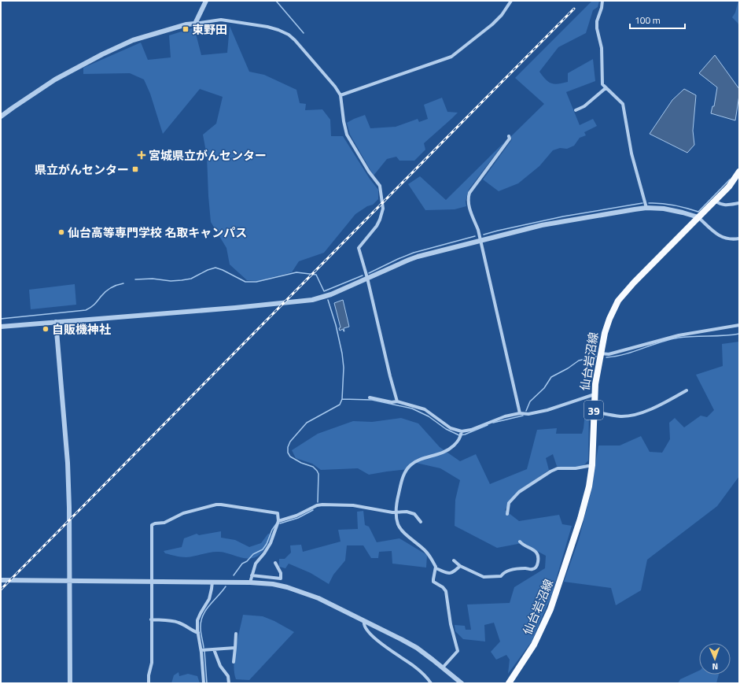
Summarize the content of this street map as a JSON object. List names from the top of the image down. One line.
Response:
{"streets":{"main road":["仙台岩沼線","39"]},"places":{"transit":["東野田","県立がんセンター"],"health":["宮城県立がんセンター"],"other":["仙台高等専門学校 名取キャンパス","自販機神社"]},"scale_bar":"100 m","north":"bottom"}
